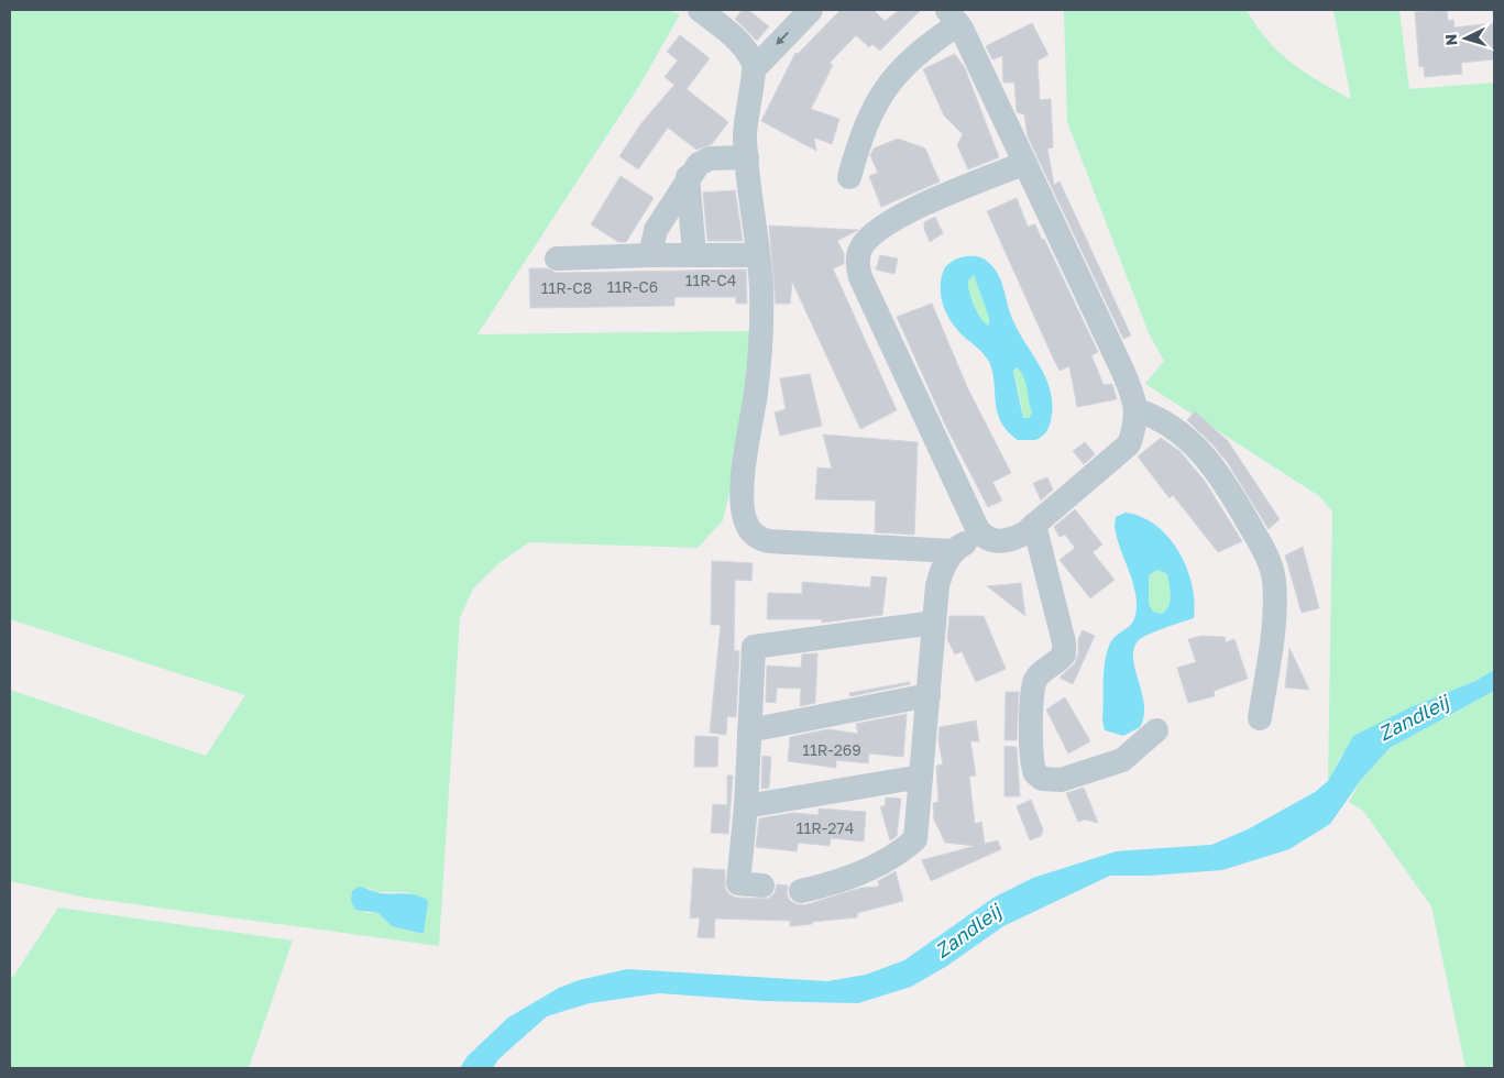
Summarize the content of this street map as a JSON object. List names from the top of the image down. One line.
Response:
{"water":["Zandleij"],"house_numbers":["11R-C4","11R-C6","11R-C8","11R-269","11R-274"],"north":"left"}
